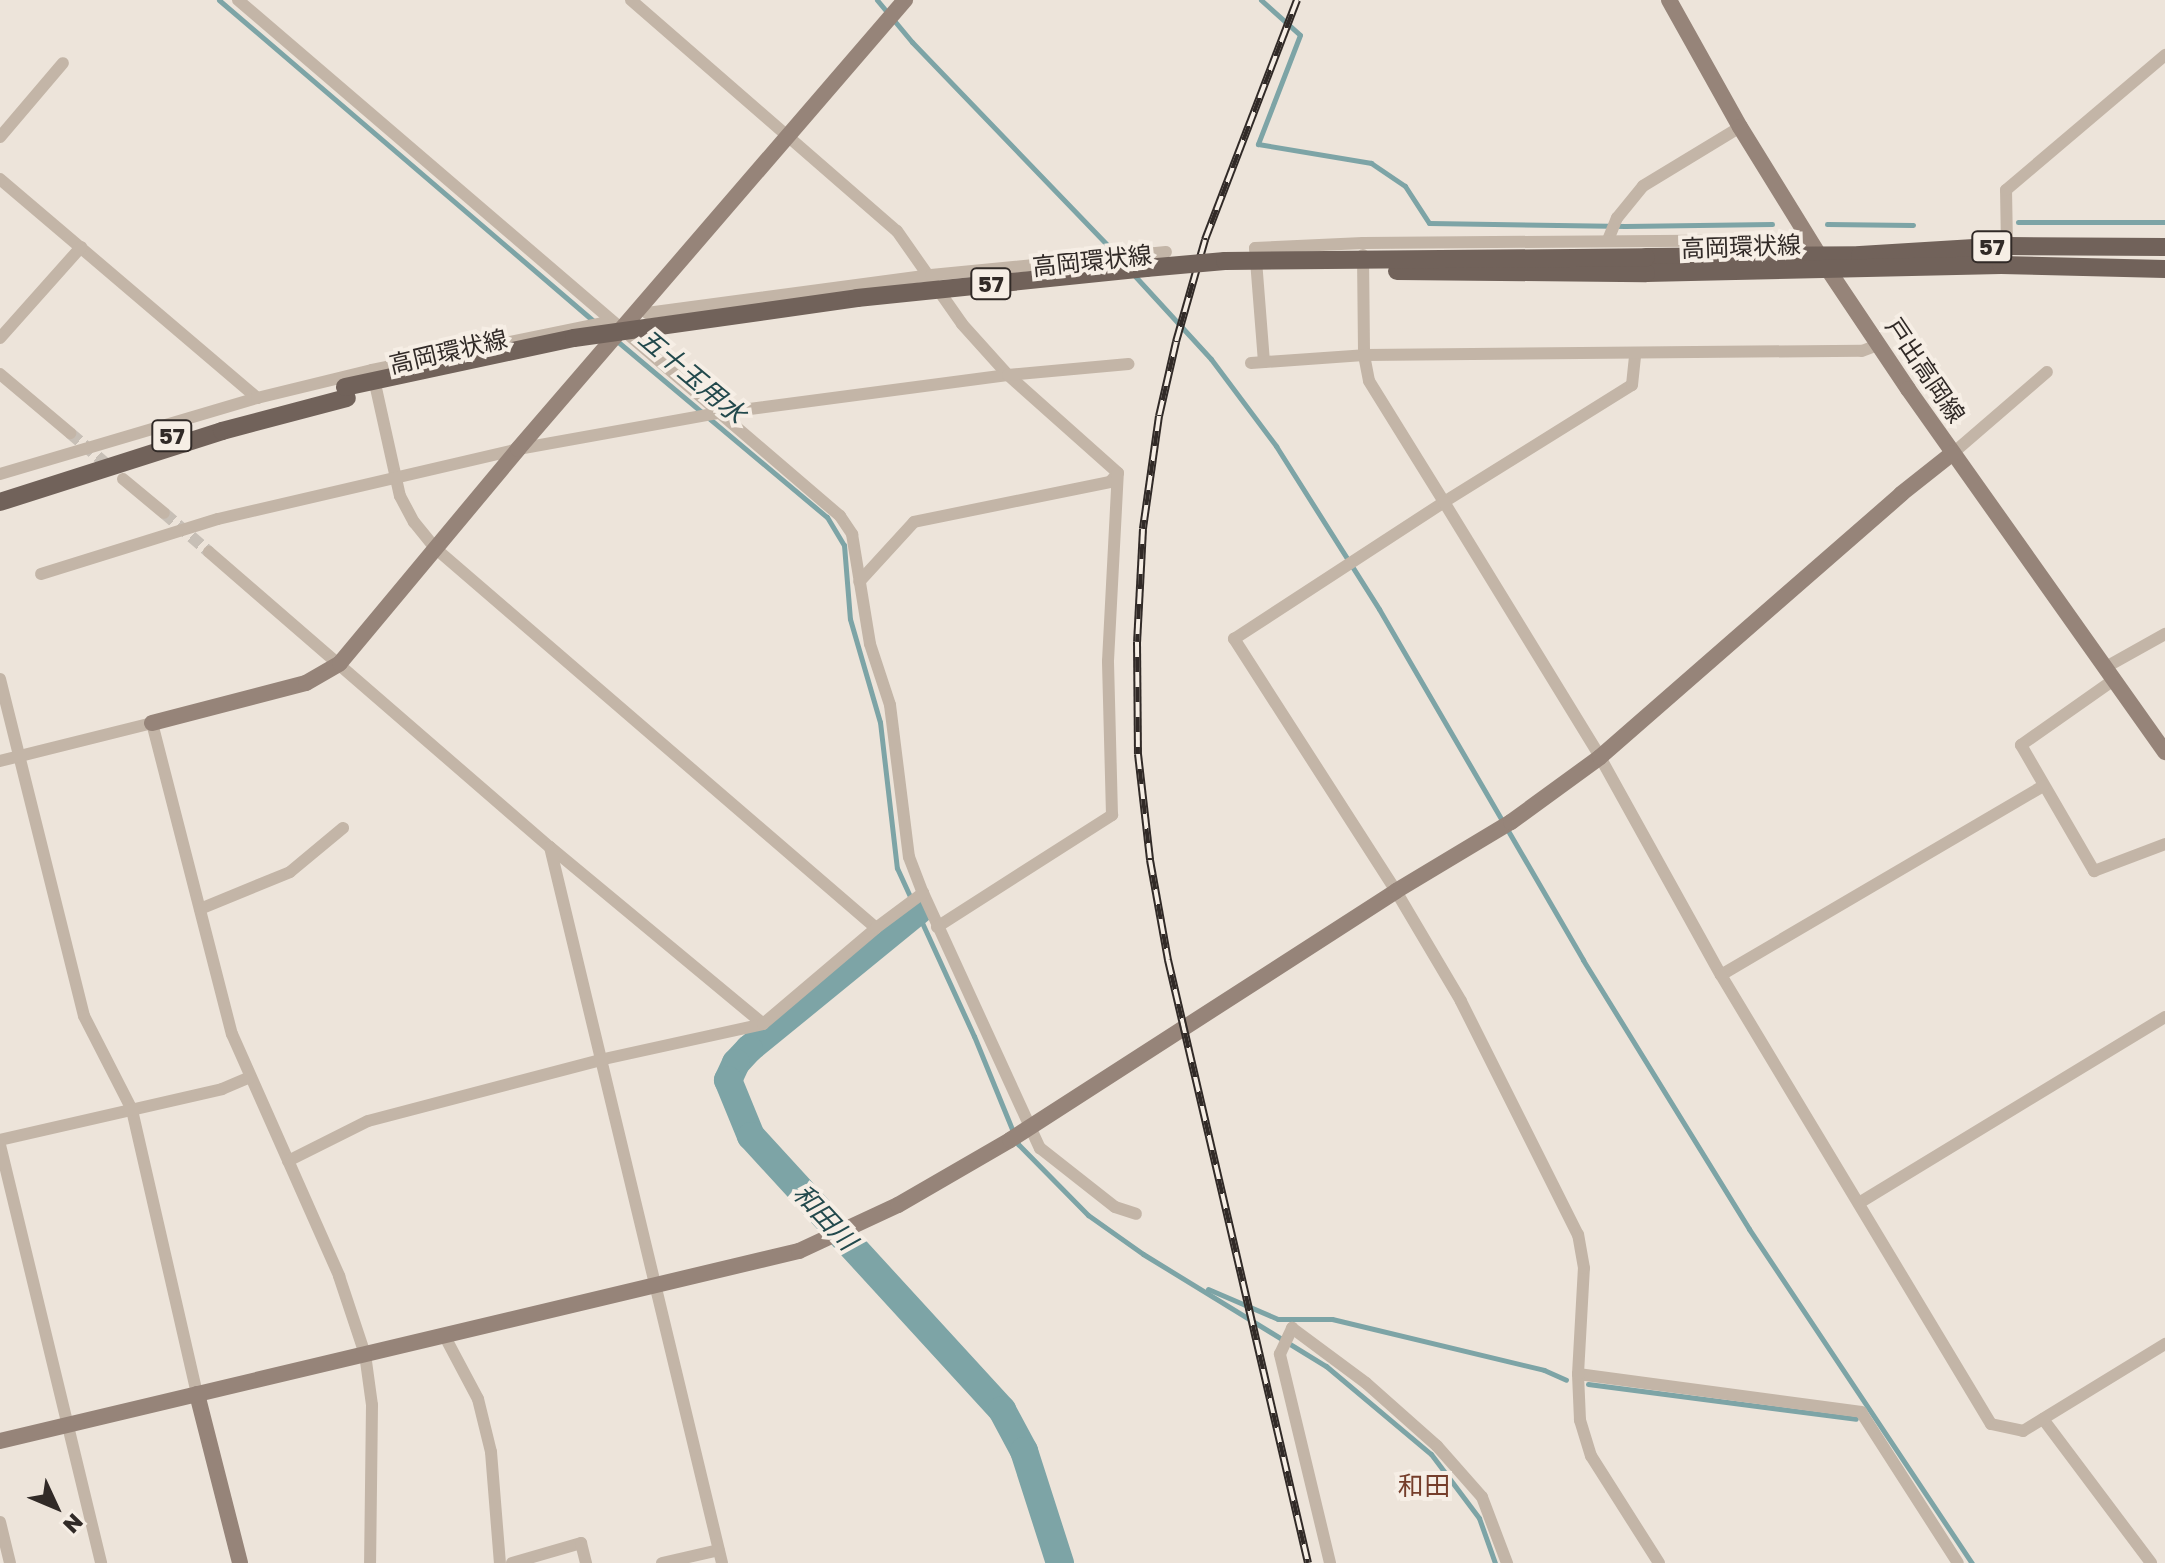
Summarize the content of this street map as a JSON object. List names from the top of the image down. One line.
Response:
{"streets":{"main road":["高岡環状線","57"],"street":["戸出高岡線"]},"crossings":[["高岡環状線","戸出高岡線"]],"districts":["和田"],"water":["五十玉用水","和田川"],"north":"bottom right"}
